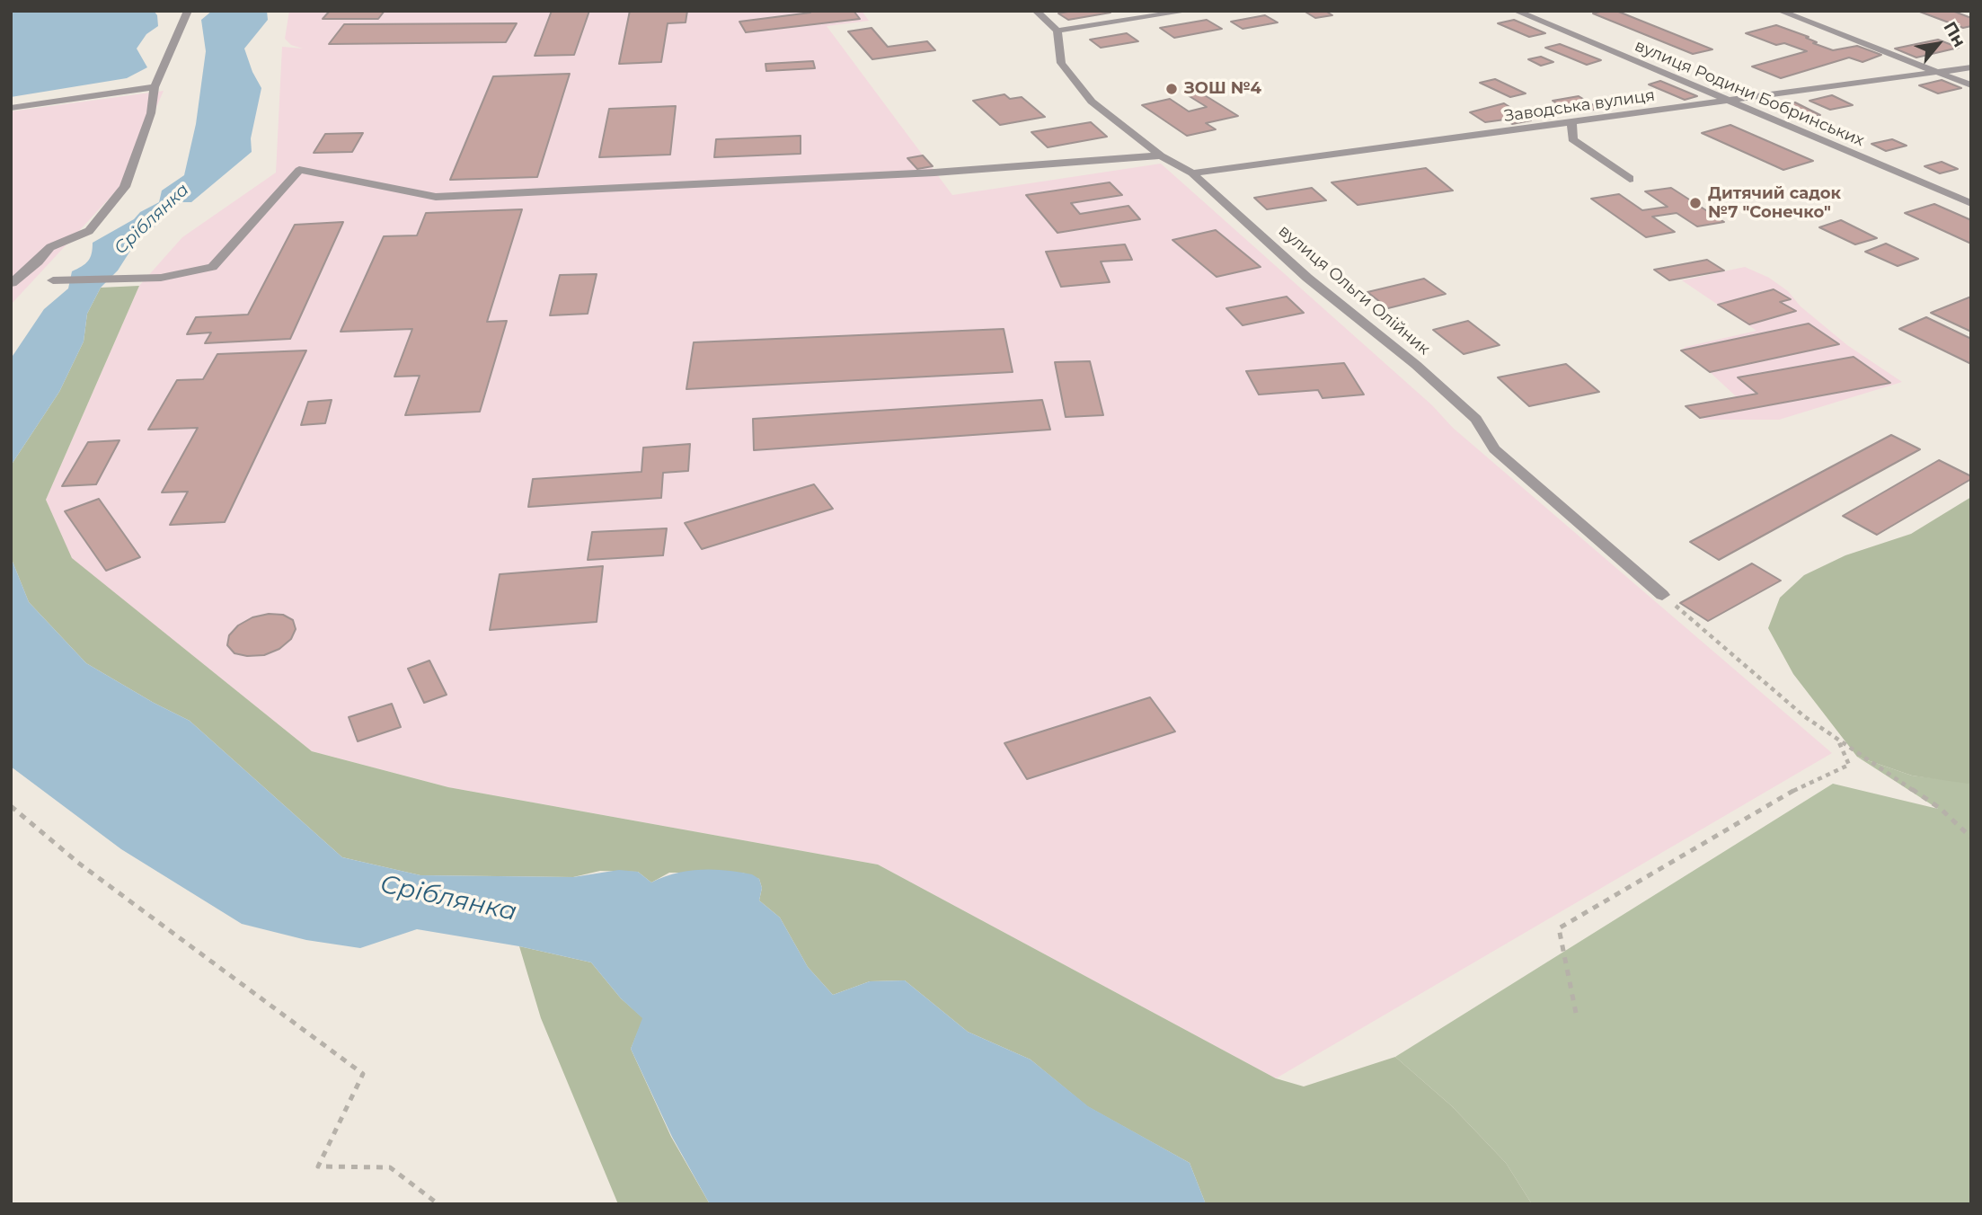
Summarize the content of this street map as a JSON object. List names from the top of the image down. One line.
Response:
{"streets":{"street":["вулиця Родини Бобринських","Заводська вулиця","вулиця Ольги Олійник"]},"crossings":[["вулиця Родини Бобринських","Заводська вулиця"],["Заводська вулиця","вулиця Ольги Олійник"]],"water":["Сріблянка"],"places":["ЗОШ №4","Дитячий садок №7 \"Сонечко\""],"north":"top right"}
